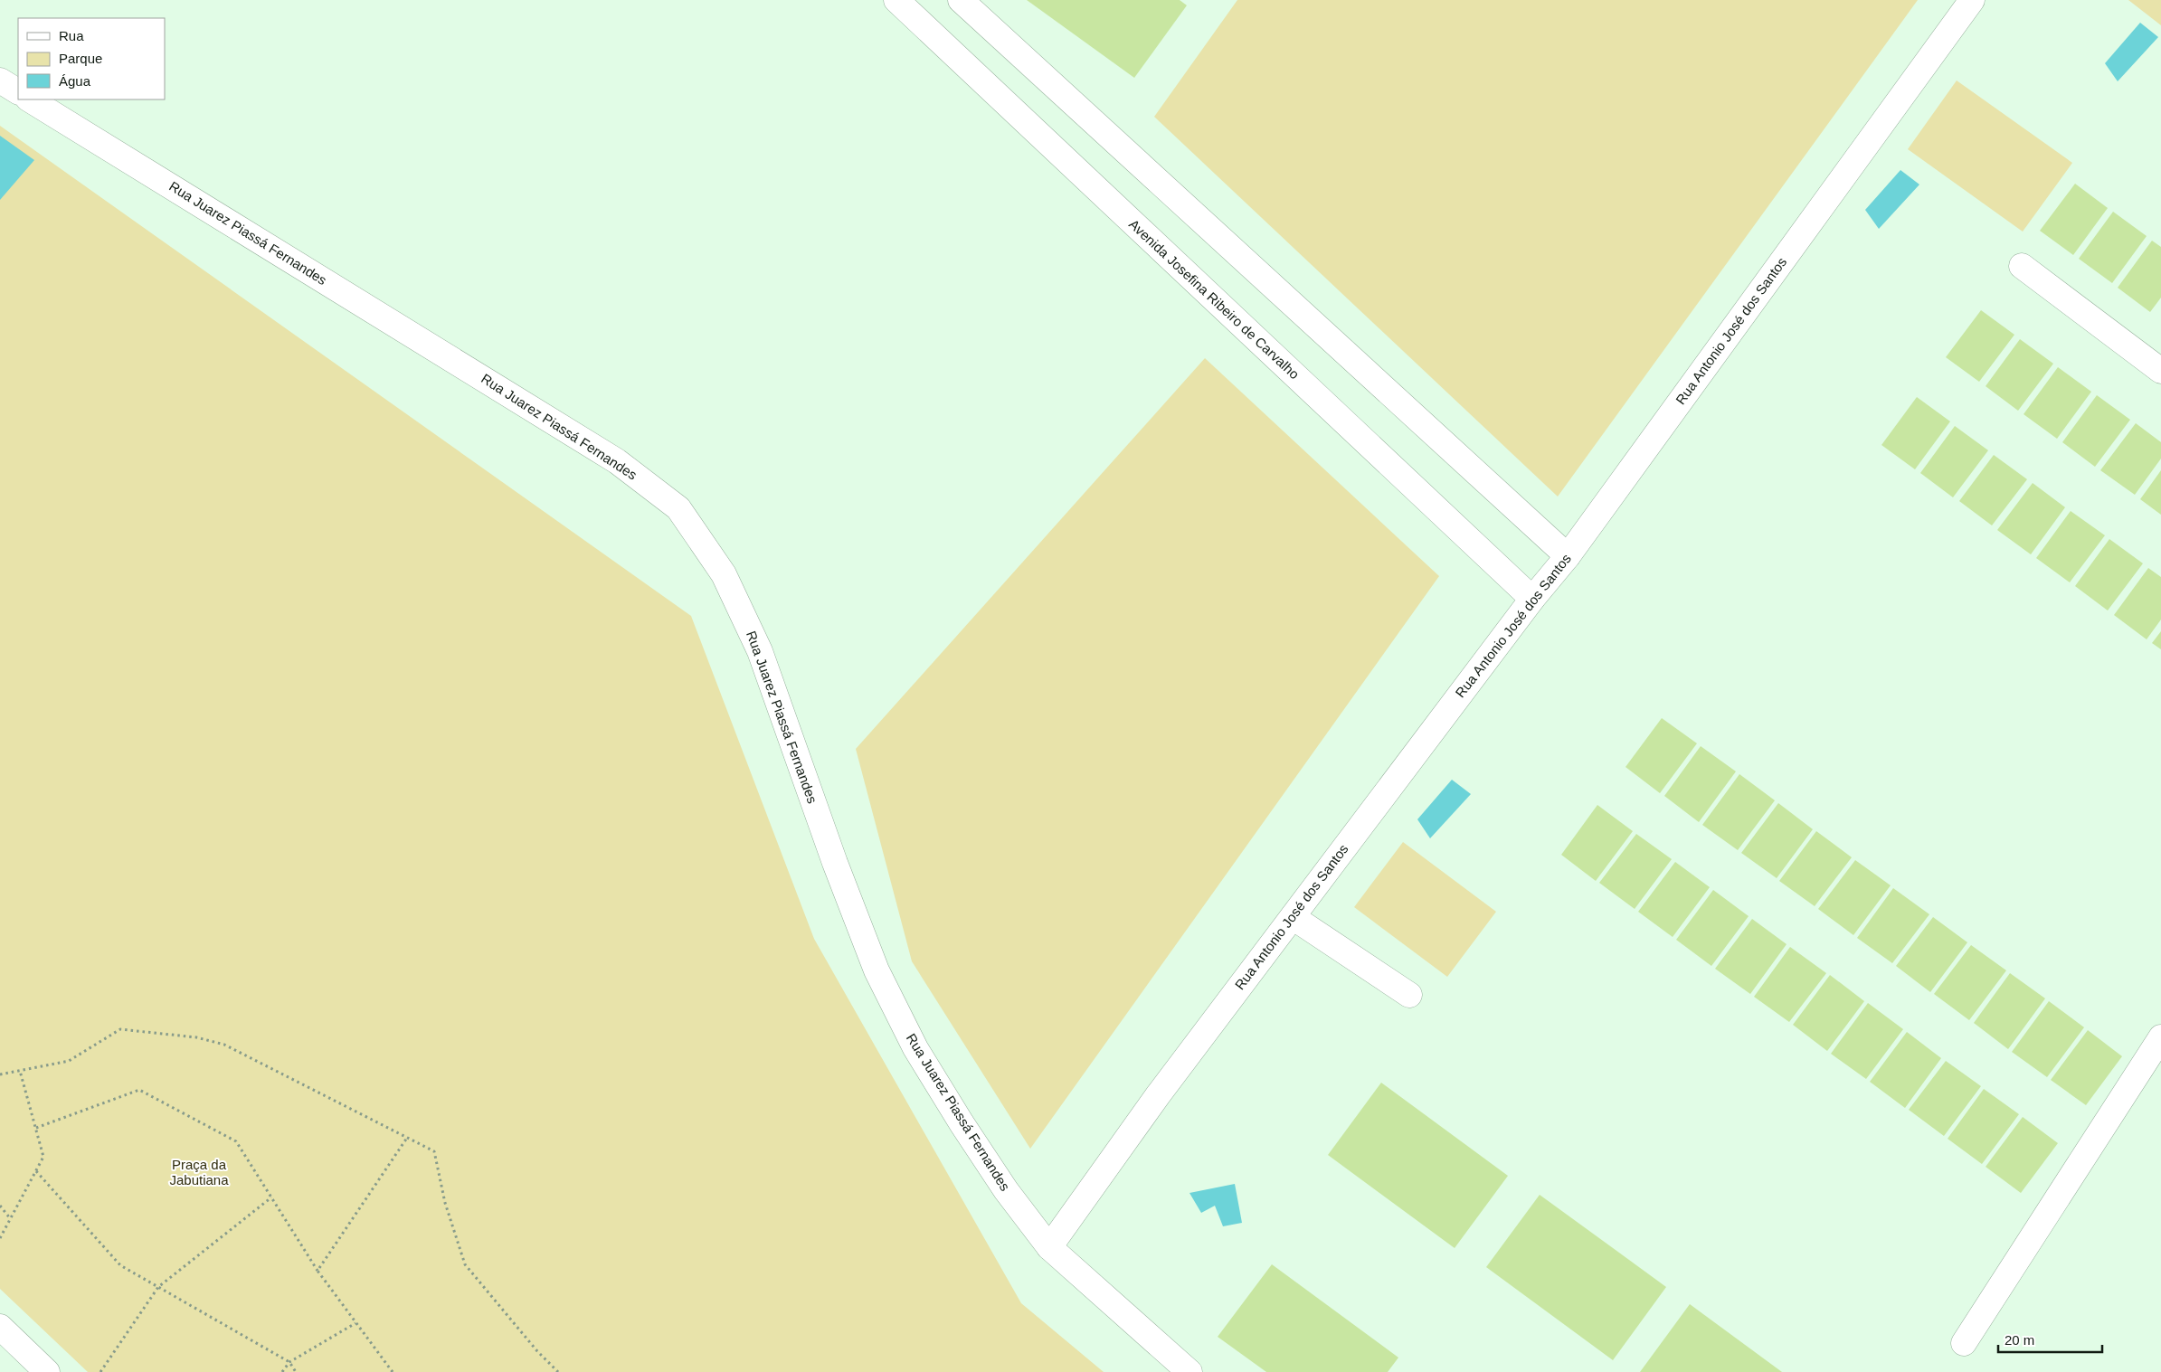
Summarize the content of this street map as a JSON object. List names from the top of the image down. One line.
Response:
{"streets":{"street":["Rua Juarez Piassá Fernandes","Avenida Josefina Ribeiro de Carvalho","Rua Antonio José dos Santos"]},"crossings":[["Rua Juarez Piassá Fernandes","Rua Antonio José dos Santos"],["Avenida Josefina Ribeiro de Carvalho","Rua Antonio José dos Santos"]],"parks":["Praça da Jabutiana"],"legend":["Rua","Parque","Água"],"scale_bar":"20 m"}
